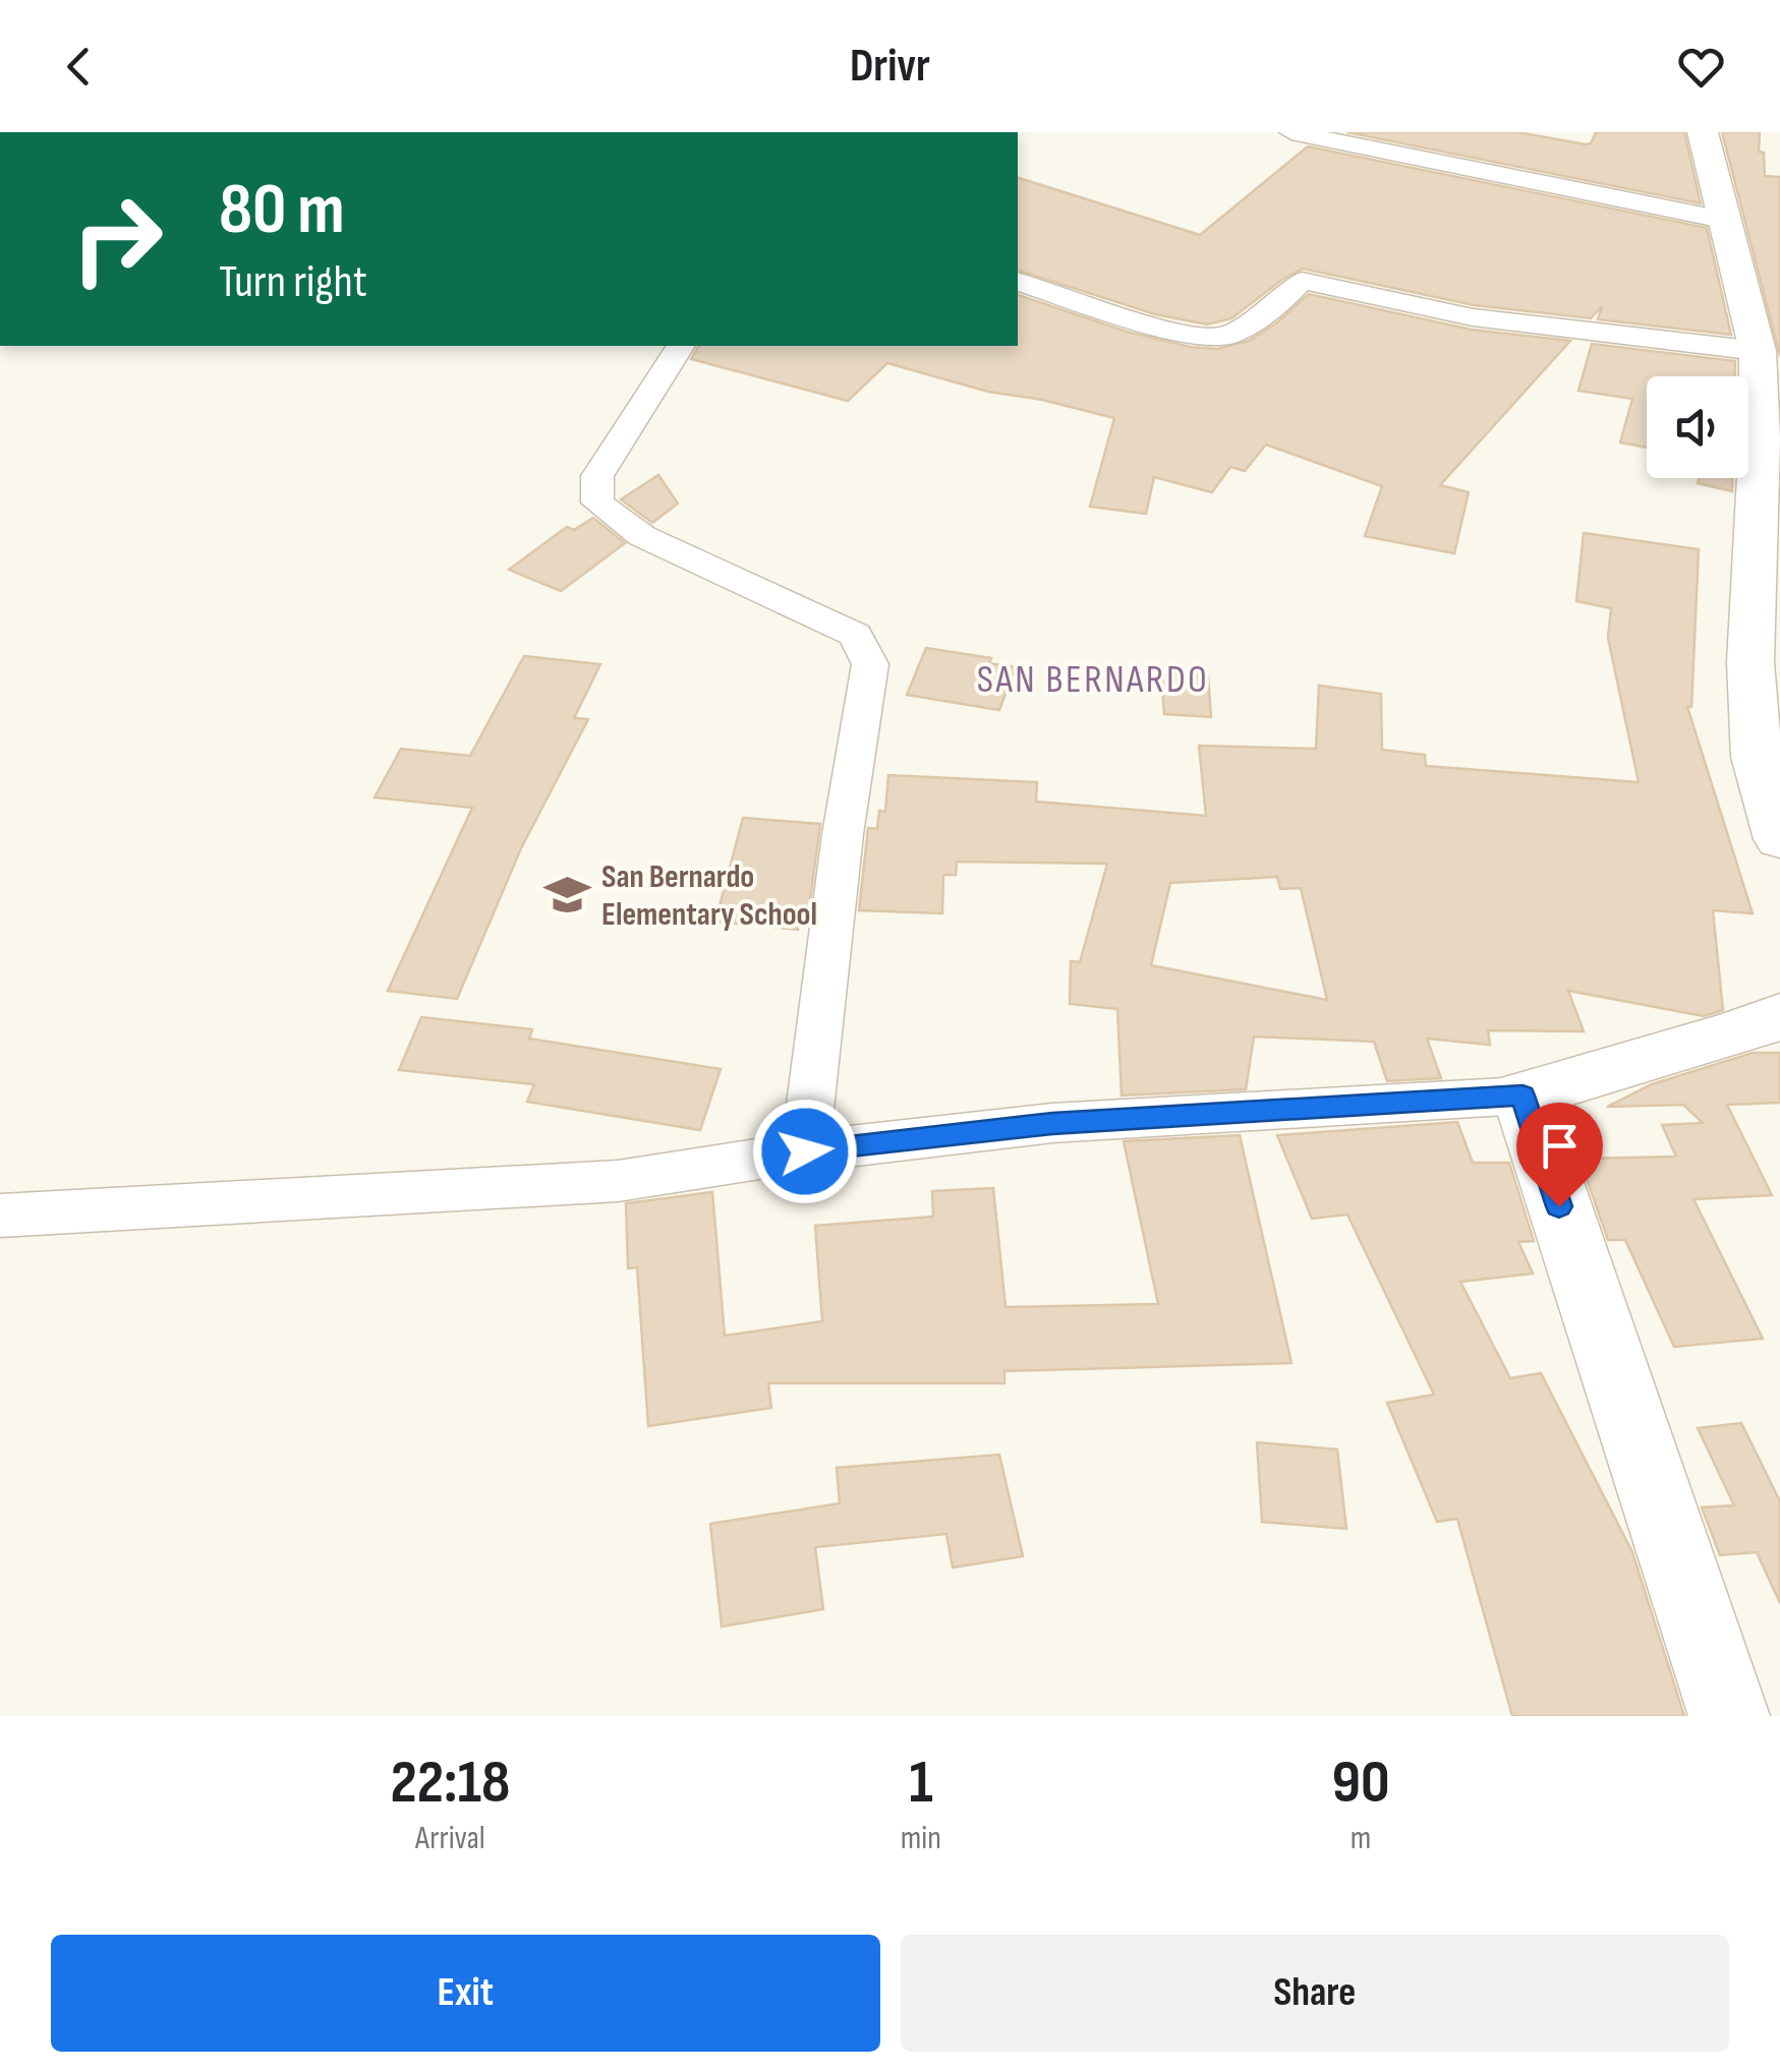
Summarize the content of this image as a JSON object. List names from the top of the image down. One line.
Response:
{"districts":["SAN BERNARDO"],"places":{"school or university":["San Bernardo Elementary School"]},"page":{"header":"Drivr","turn":["80 m","Turn right"],"eta":["22:18","Arrival","1","min","90","m"],"buttons":["Exit","Share"]}}
